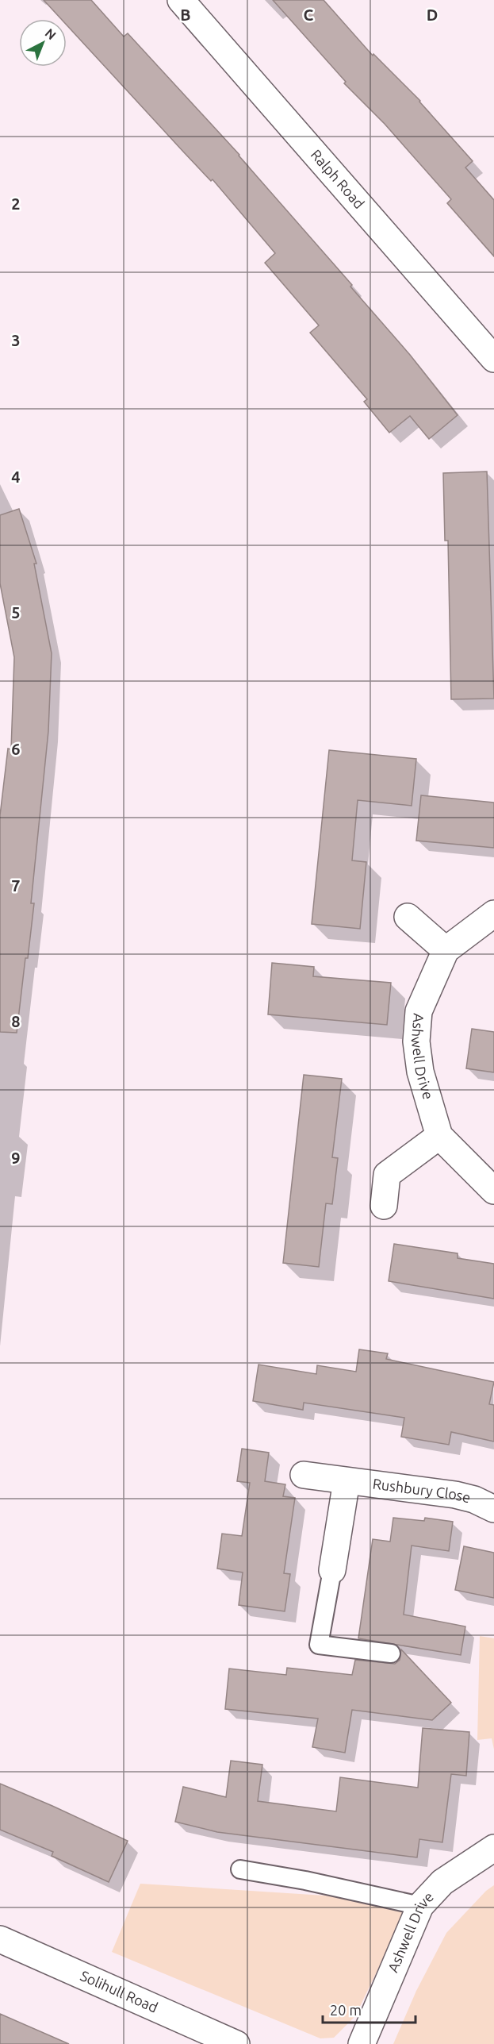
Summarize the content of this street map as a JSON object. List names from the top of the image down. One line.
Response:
{"streets":{"street":["Ralph Road","Ashwell Drive","Rushbury Close","Solihull Road"]},"scale_bar":"20 m","north":"top right","grid":{"columns":["B","C","D"],"rows":["2","3","4","5","6","7","8","9"]}}
